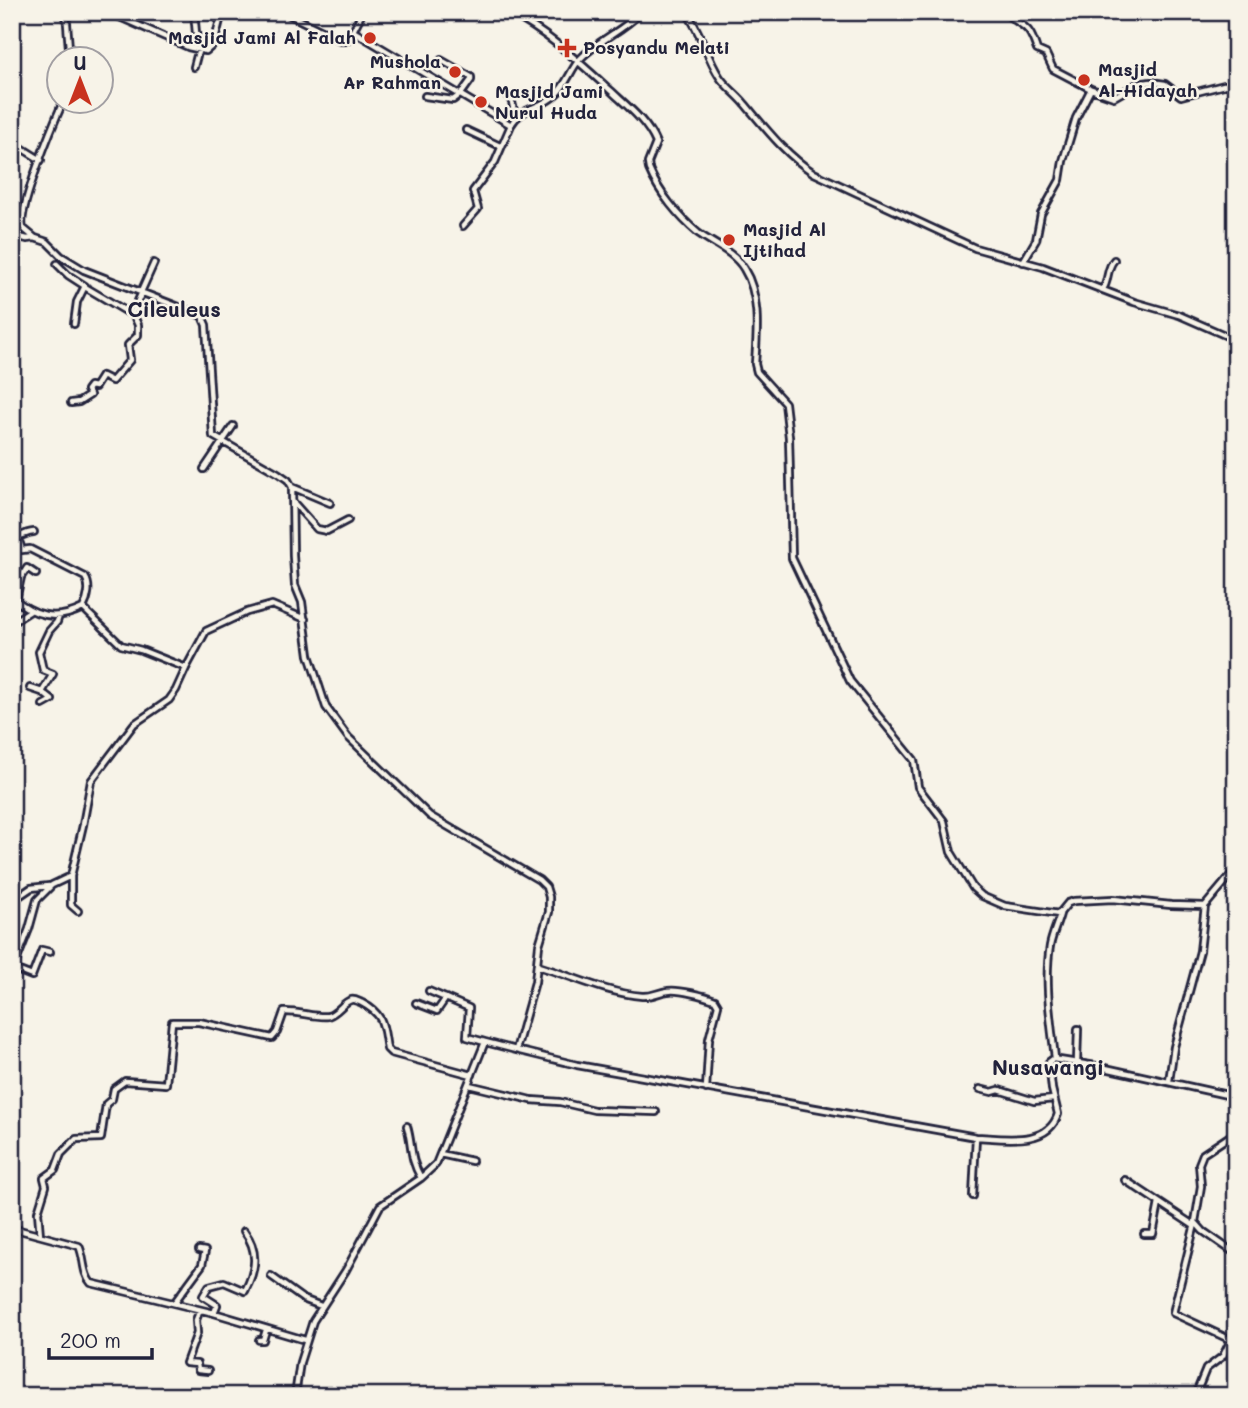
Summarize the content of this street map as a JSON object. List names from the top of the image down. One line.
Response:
{"districts":["Cileuleus","Nusawangi"],"places":{"other":["Masjid Jami Al Falah","Mushola Ar Rahman","Masjid Al-Hidayah","Masjid Jami Nurul Huda","Masjid Al Ijtihad"],"health":["Posyandu Melati"]},"scale_bar":"200 m","north":"top"}
